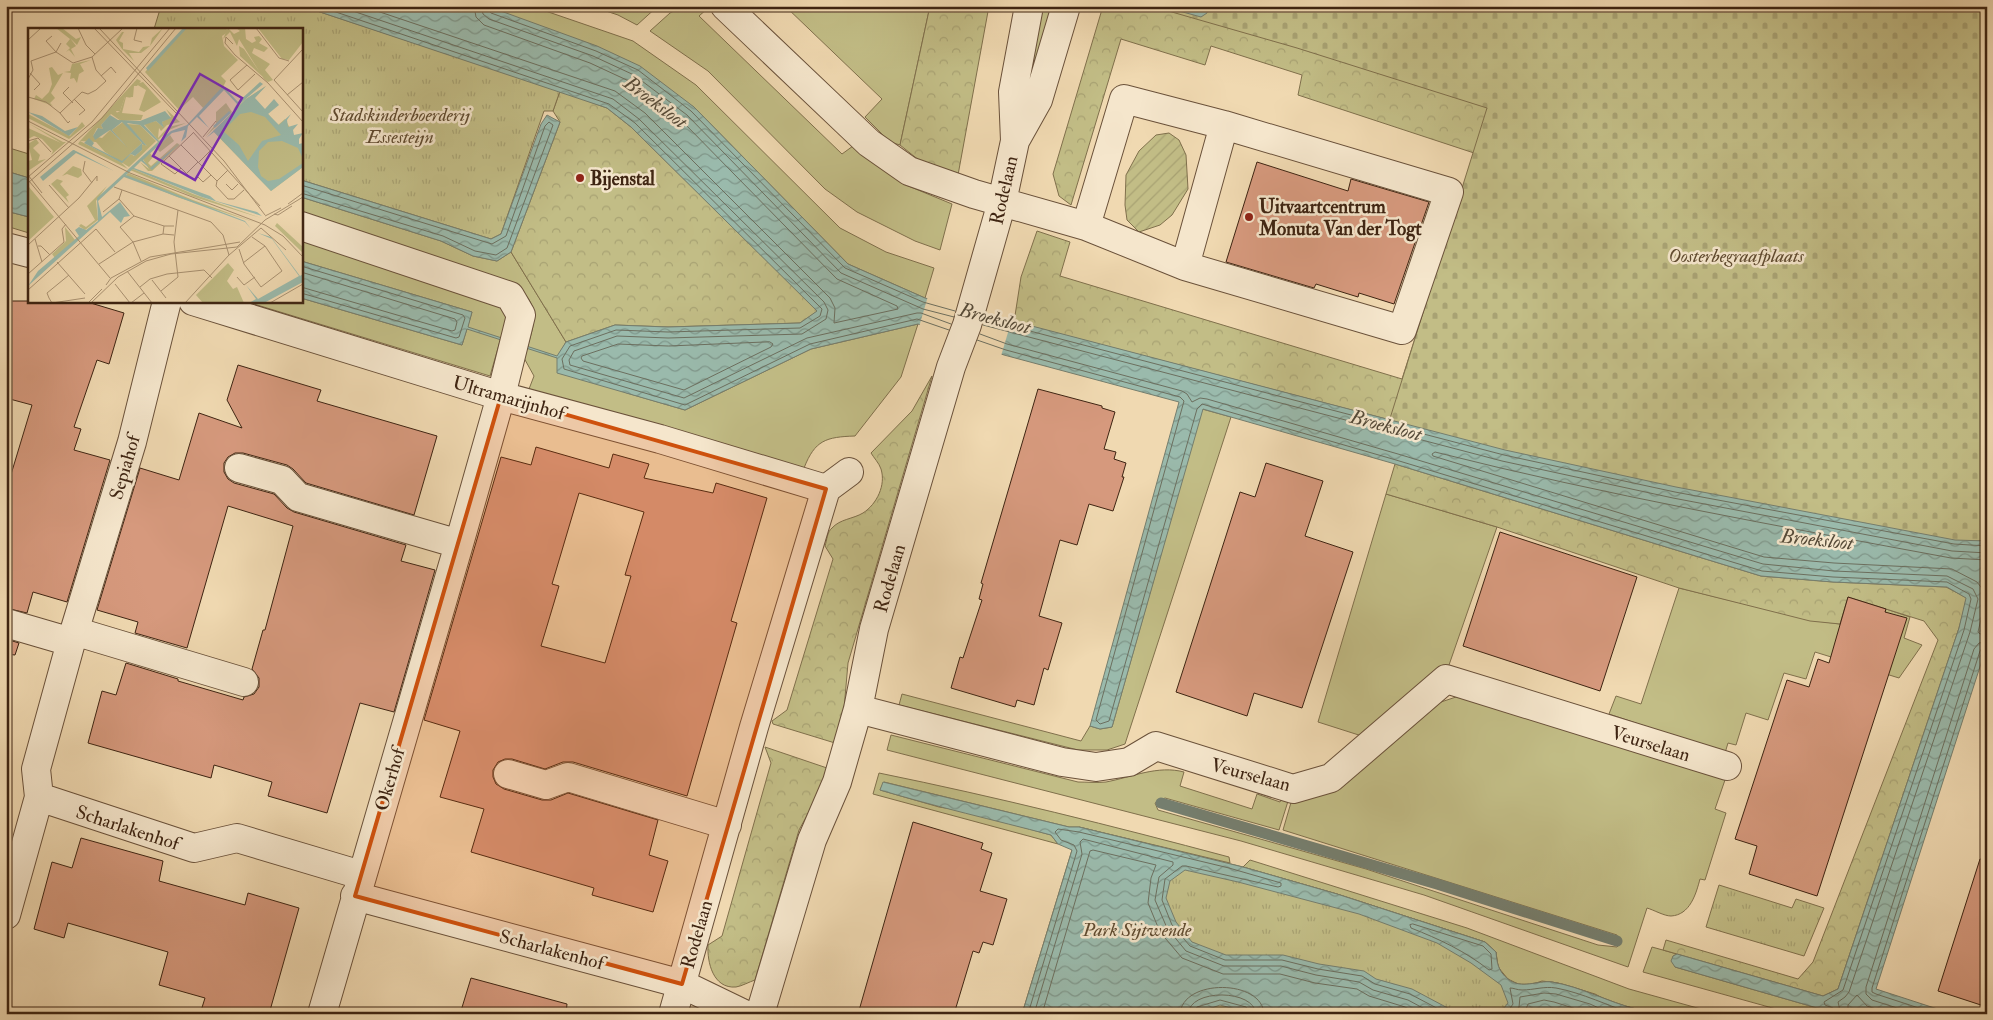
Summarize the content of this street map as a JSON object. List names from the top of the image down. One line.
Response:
{"streets":{"street":["Rodelaan","Ultramarijnhof","Sepiahof","Veurselaan","Okerhof","Scharlakenhof"]},"crossings":[["Rodelaan","Ultramarijnhof"],["Rodelaan","Veurselaan"],["Rodelaan","Scharlakenhof"],["Ultramarijnhof","Okerhof"],["Sepiahof","Scharlakenhof"],["Okerhof","Scharlakenhof"]],"water":["Broeksloot"],"parks":["Stadskinderboerderij Essesteijn","Oosterbegraafplaats","Park Sijtwende"],"places":["Bijenstal","Uitvaartcentrum Monuta Van der Togt"]}
